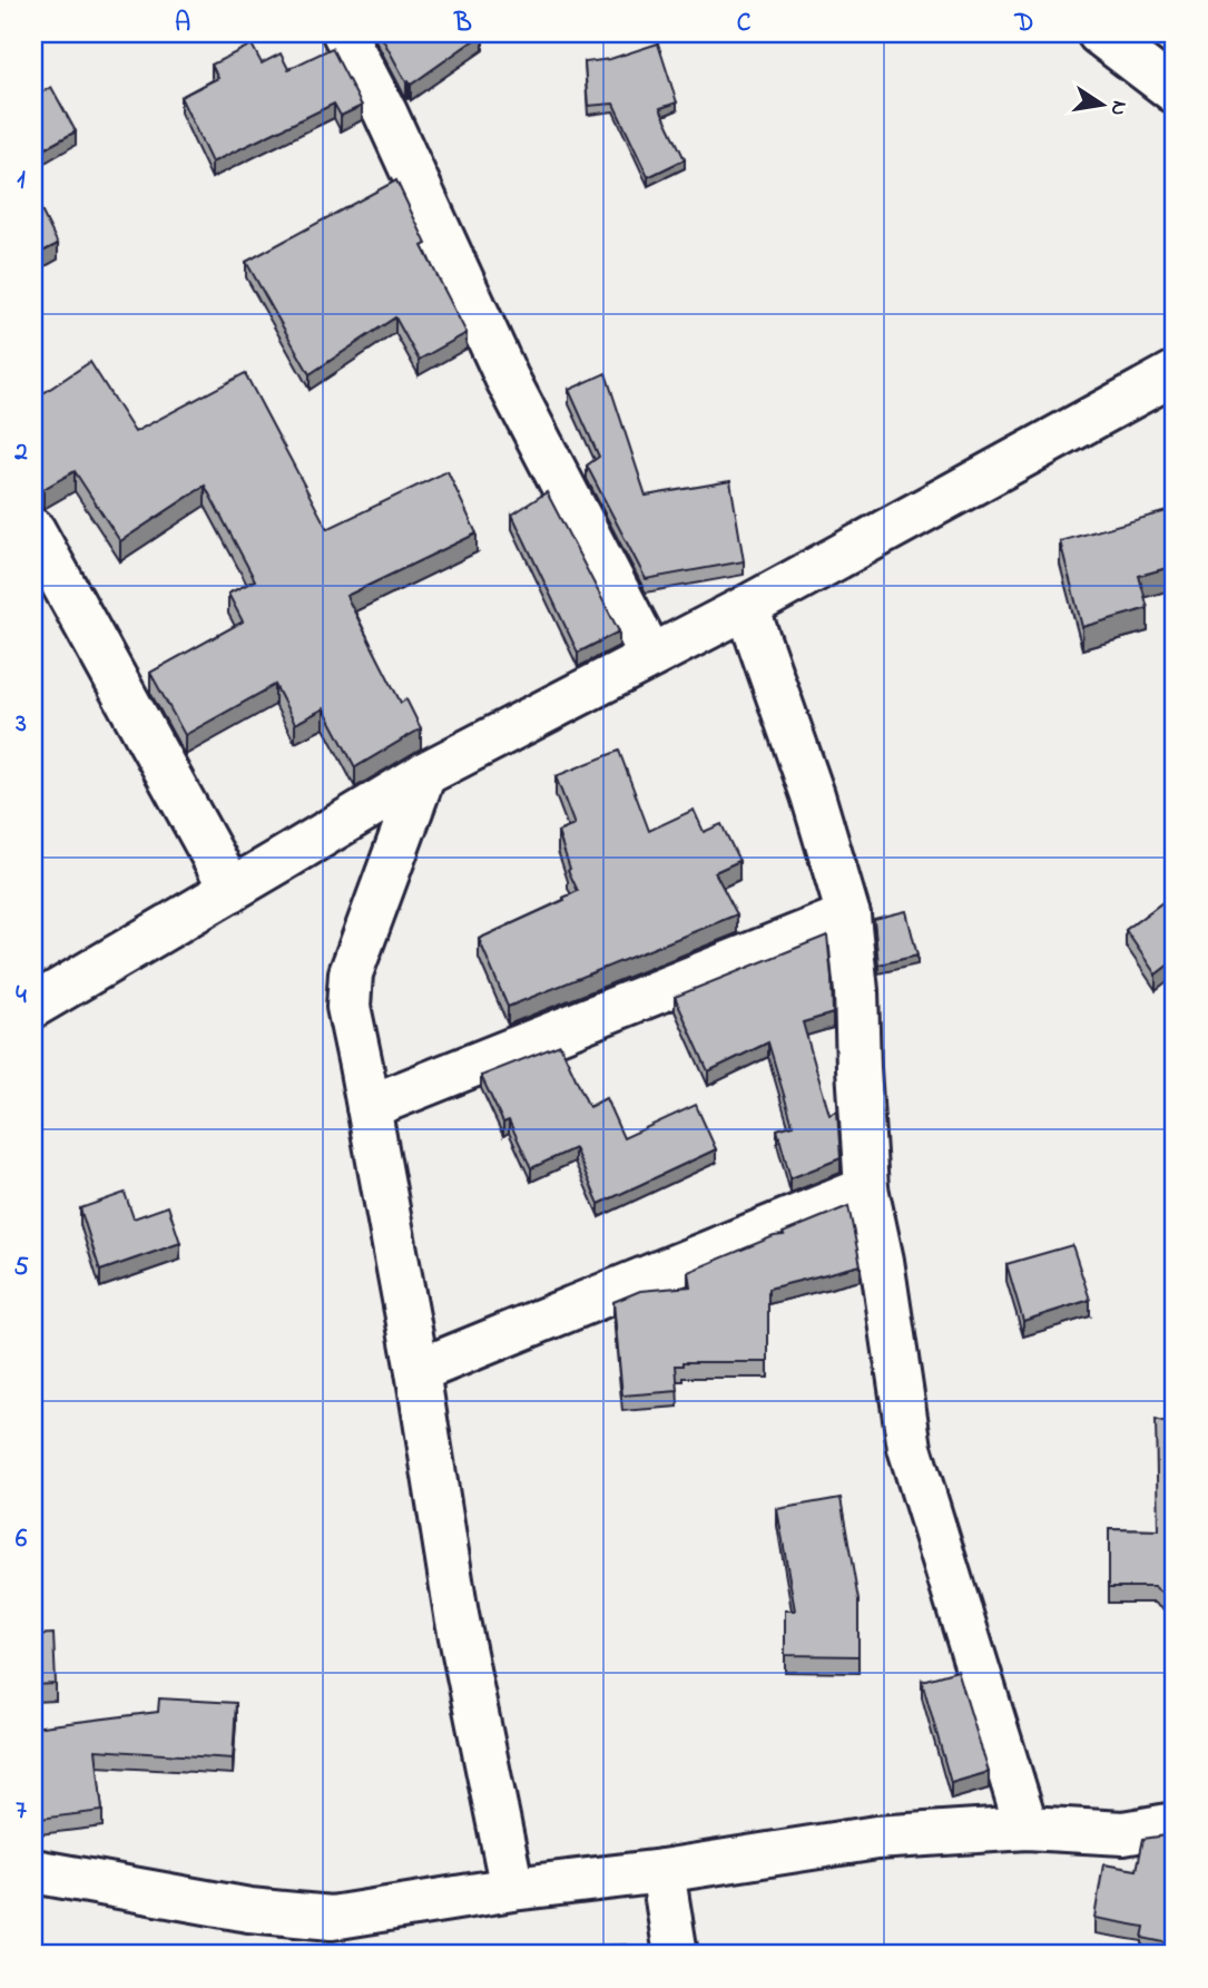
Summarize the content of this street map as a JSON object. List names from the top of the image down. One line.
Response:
{"north":"right","grid":{"columns":["A","B","C","D"],"rows":["1","2","3","4","5","6","7"]}}
